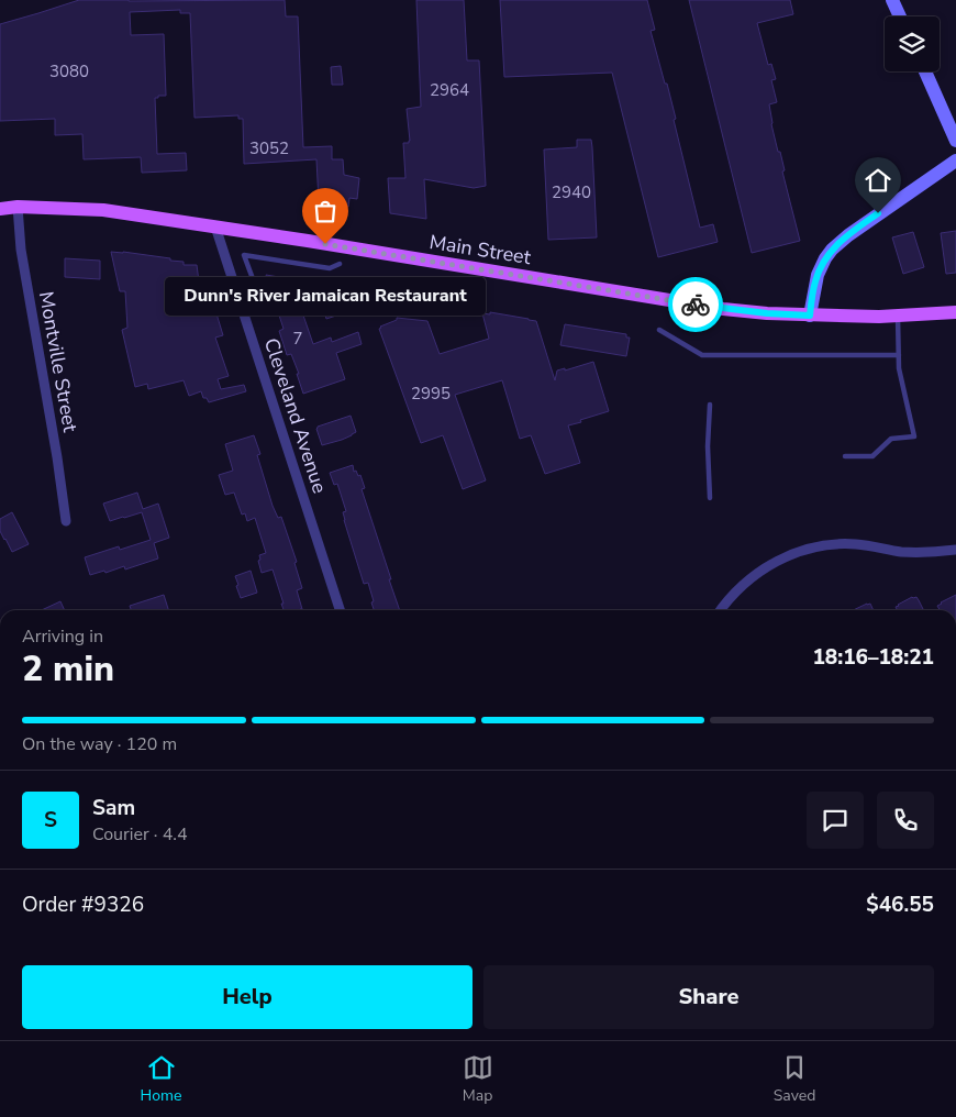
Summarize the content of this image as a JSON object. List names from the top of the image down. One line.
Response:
{"streets":{"main road":["Main Street"],"street":["Montville Street","Cleveland Avenue"]},"crossings":[["Main Street","Montville Street"],["Main Street","Cleveland Avenue"]],"places":["Dunn's River Jamaican Restaurant"],"house_numbers":["3080","2964","3052","2940","7","2995"],"page":{"bubble":"Dunn's River Jamaican Restaurant","heading":["2 min","Arriving in","18:16–18:21"],"panel":["Sam","Courier · 4.4","Order #9326","$46.55"],"bar":"On the way · 120 m","round":"S","buttons":["Help","Share"],"tabs":["Home","Map","Saved"]}}
